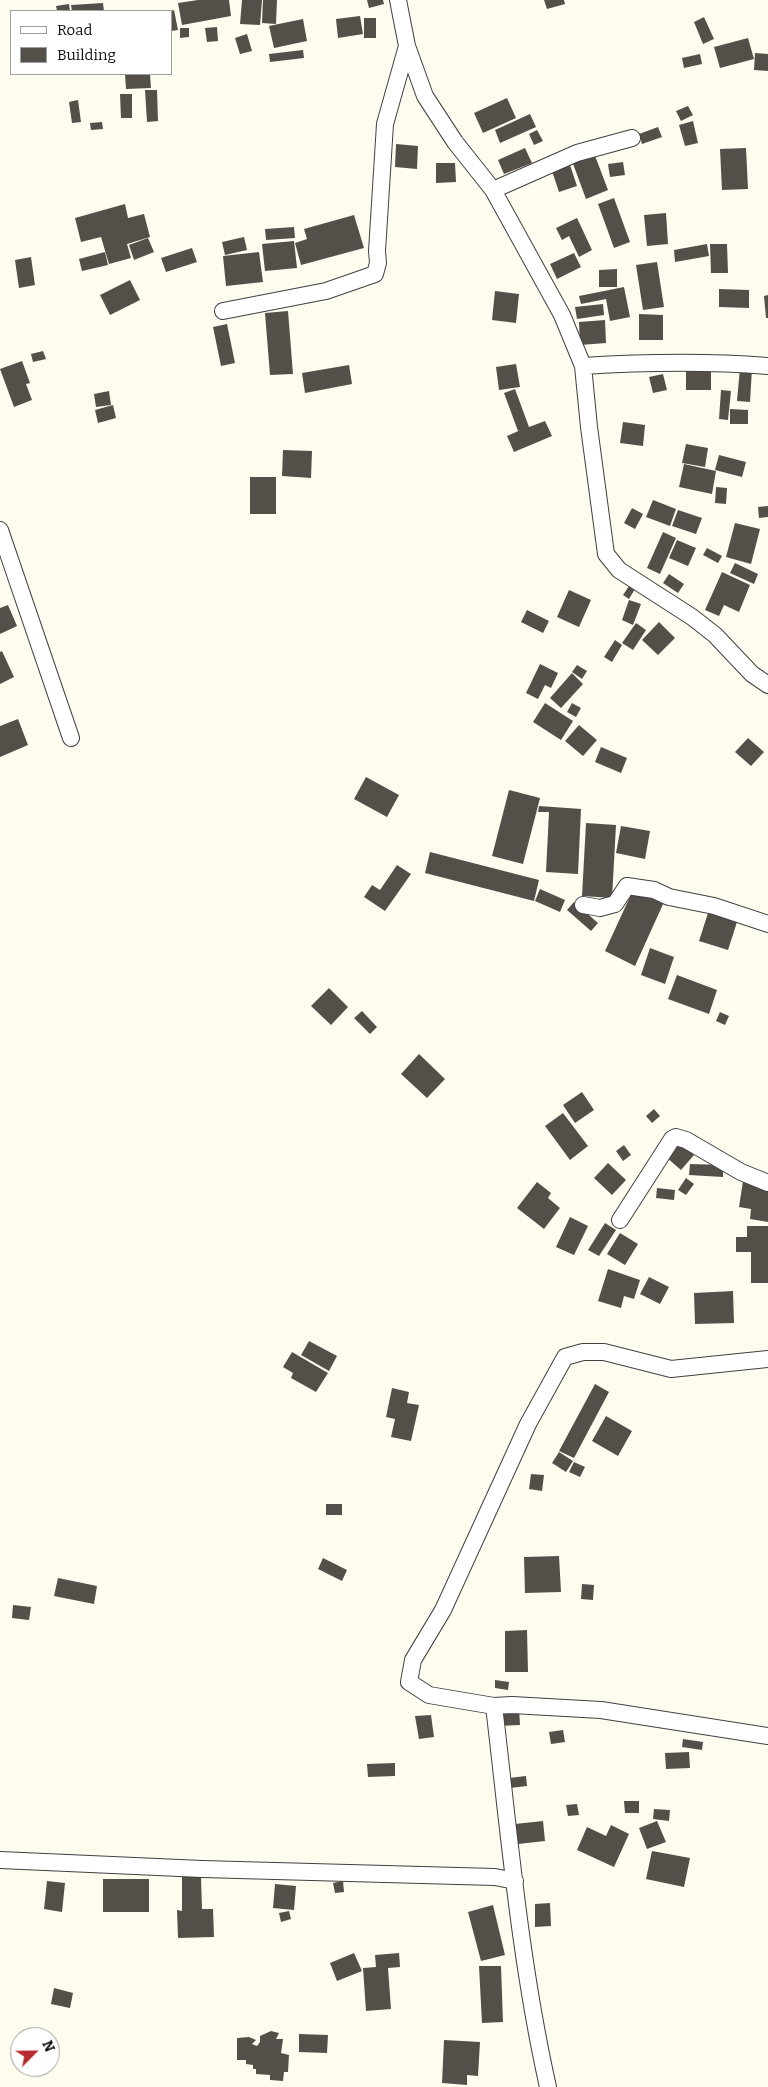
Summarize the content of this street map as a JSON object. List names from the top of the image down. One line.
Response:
{"legend":["Road","Building"],"north":"top right"}
